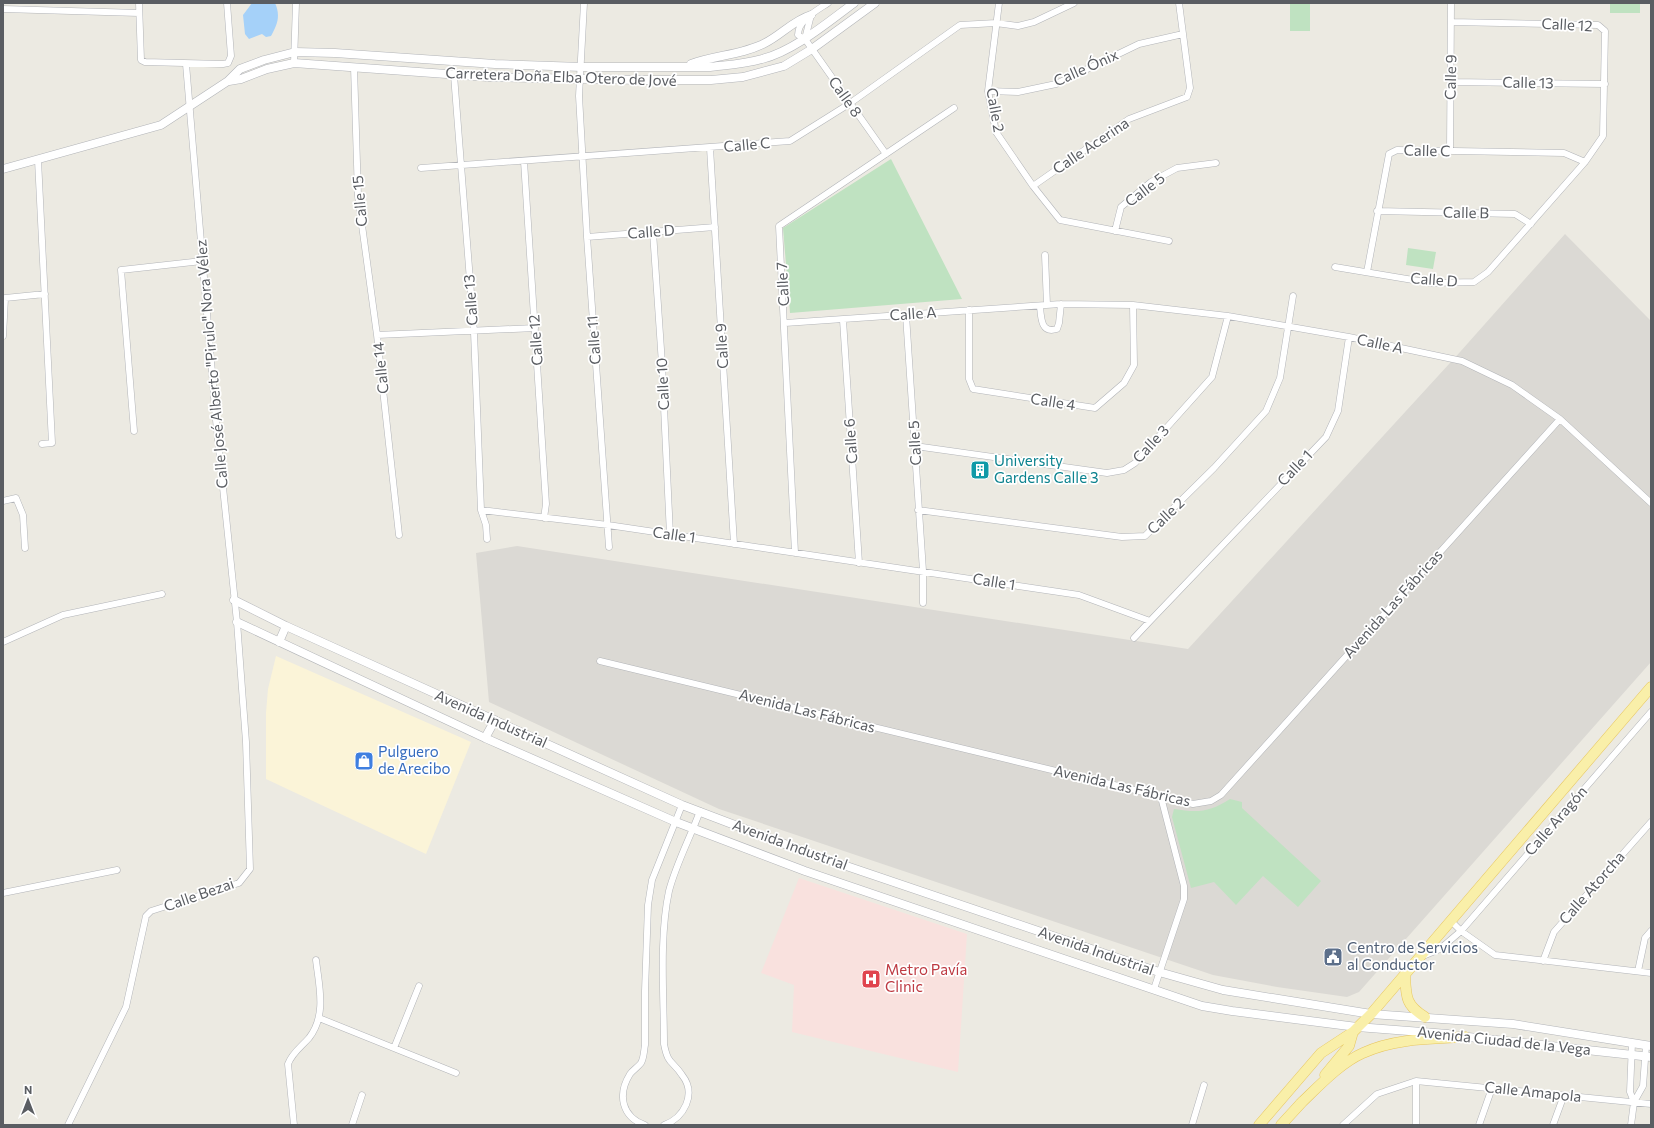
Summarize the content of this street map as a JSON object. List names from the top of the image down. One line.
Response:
{"streets":{"street":["Calle 12","Calle Ónix","Carretera Doña Elba Otero de Jové","Calle 9","Calle 13","Calle 8","Calle 2","Calle C","Calle Acerina","Calle 5","Calle 15","Calle B","Calle D","Calle 7","Calle A","Calle 11","Calle José Alberto \"Pirulo\" Nora Vélez","Calle 14","Calle 10","Calle 4","Calle 6","Calle 3","Calle 1","Avenida Las Fábricas","Avenida Industrial","Calle Aragón","Calle Atorcha","Calle Bezai","Avenida Ciudad de la Vega","Calle Amapola"]},"crossings":[["Calle 12","Calle 9"],["Calle 12","Calle 13"],["Calle 12","Calle C"],["Calle 12","Calle 14"],["Calle 12","Calle 1"],["Calle Ónix","Calle 2"],["Calle Ónix","Calle Acerina"],["Carretera Doña Elba Otero de Jové","Calle 13"],["Carretera Doña Elba Otero de Jové","Calle 8"],["Carretera Doña Elba Otero de Jové","Calle 15"],["Carretera Doña Elba Otero de Jové","Calle 11"],["Carretera Doña Elba Otero de Jové","Calle José Alberto \"Pirulo\" Nora Vélez"],["Calle 9","Calle 13"],["Calle 9","Calle C"],["Calle 9","Calle D"],["Calle 9","Calle 1"],["Calle 13","Calle C"],["Calle 13","Calle 14"],["Calle 13","Calle 1"],["Calle 8","Calle C"],["Calle 8","Calle 7"],["Calle 2","Calle C"],["Calle 2","Calle Acerina"],["Calle 2","Calle 5"],["Calle 2","Calle A"],["Calle C","Calle B"],["Calle C","Calle D"],["Calle C","Calle 11"],["Calle 5","Calle A"],["Calle 5","Calle 3"],["Calle 5","Calle 1"],["Calle 15","Calle 14"],["Calle B","Calle D"],["Calle D","Calle 11"],["Calle D","Calle 10"],["Calle 7","Calle A"],["Calle 7","Calle 1"],["Calle A","Calle 4"],["Calle A","Calle 6"],["Calle A","Calle 3"],["Calle A","Calle 1"],["Calle A","Avenida Las Fábricas"],["Calle 11","Calle 1"],["Calle José Alberto \"Pirulo\" Nora Vélez","Avenida Industrial"],["Calle José Alberto \"Pirulo\" Nora Vélez","Calle Bezai"],["Calle 10","Calle 1"],["Calle 6","Calle 1"],["Avenida Industrial","Calle Bezai"],["Avenida Industrial","Avenida Ciudad de la Vega"]],"places":{"building":["University Gardens Calle 3"],"shop":["Pulguero de Arecibo"],"public building":["Centro de Servicios al Conductor"],"hospital":["Metro Pavía Clinic"]},"north":"top"}
